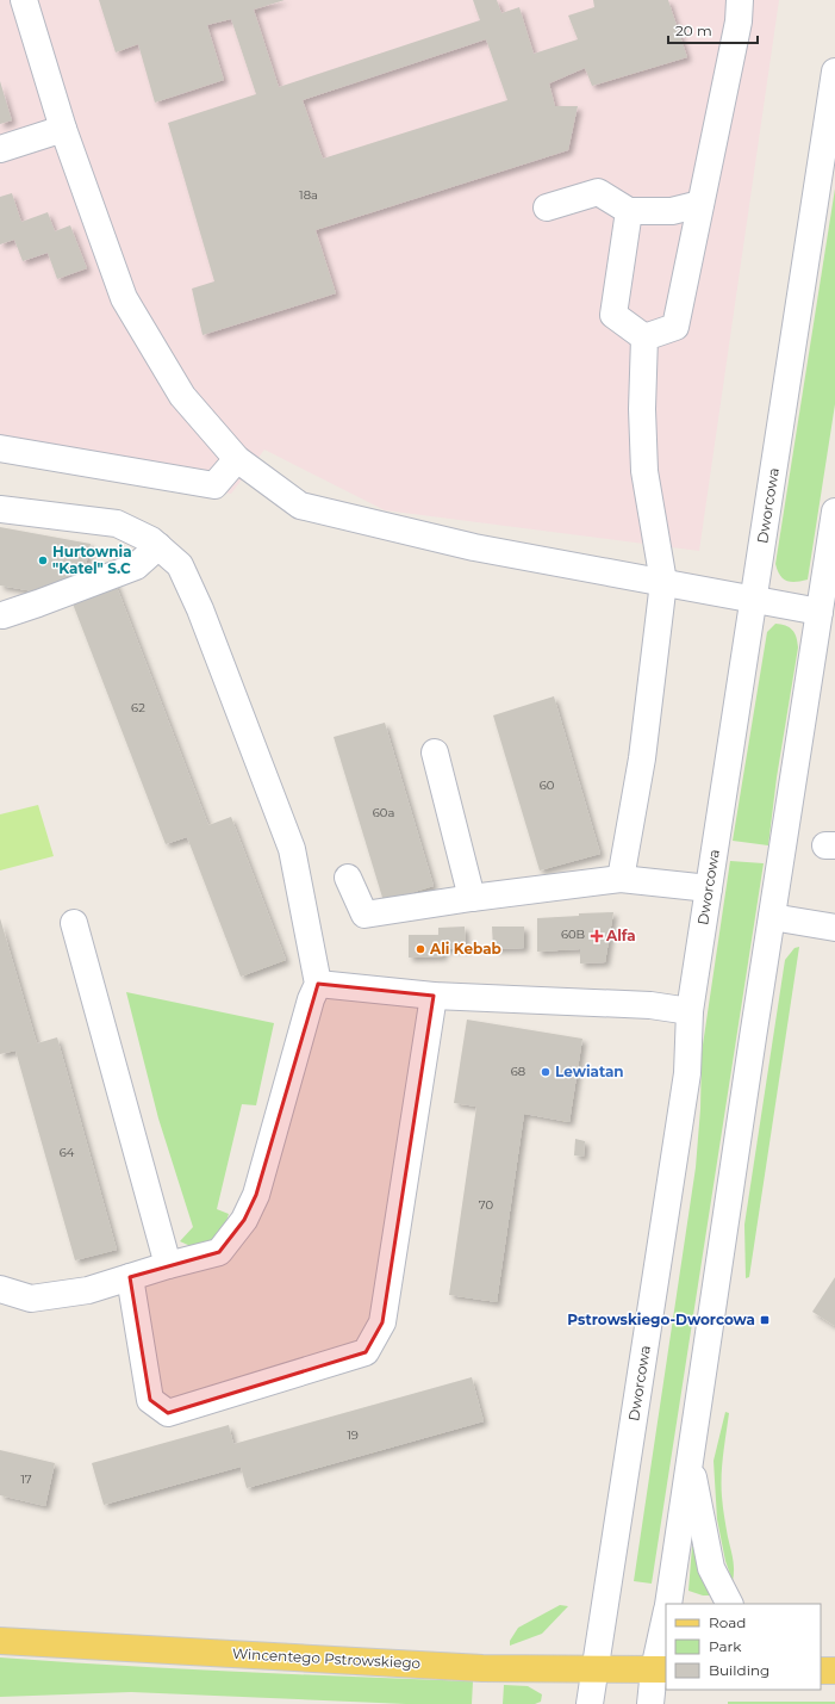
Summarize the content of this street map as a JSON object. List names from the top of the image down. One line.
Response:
{"streets":{"main road":["Wincentego Pstrowskiego"],"street":["Dworcowa"]},"crossings":[["Dworcowa","Wincentego Pstrowskiego"]],"places":{"other":["Hurtownia \"Katel\" S.C","Ali Kebab","Lewiatan"],"health":["Alfa"],"transit":["Pstrowskiego-Dworcowa"]},"house_numbers":["18a","62","60","60a","60B","68","64","70","19","17"],"legend":["Road","Park","Building"],"scale_bar":"20 m"}
